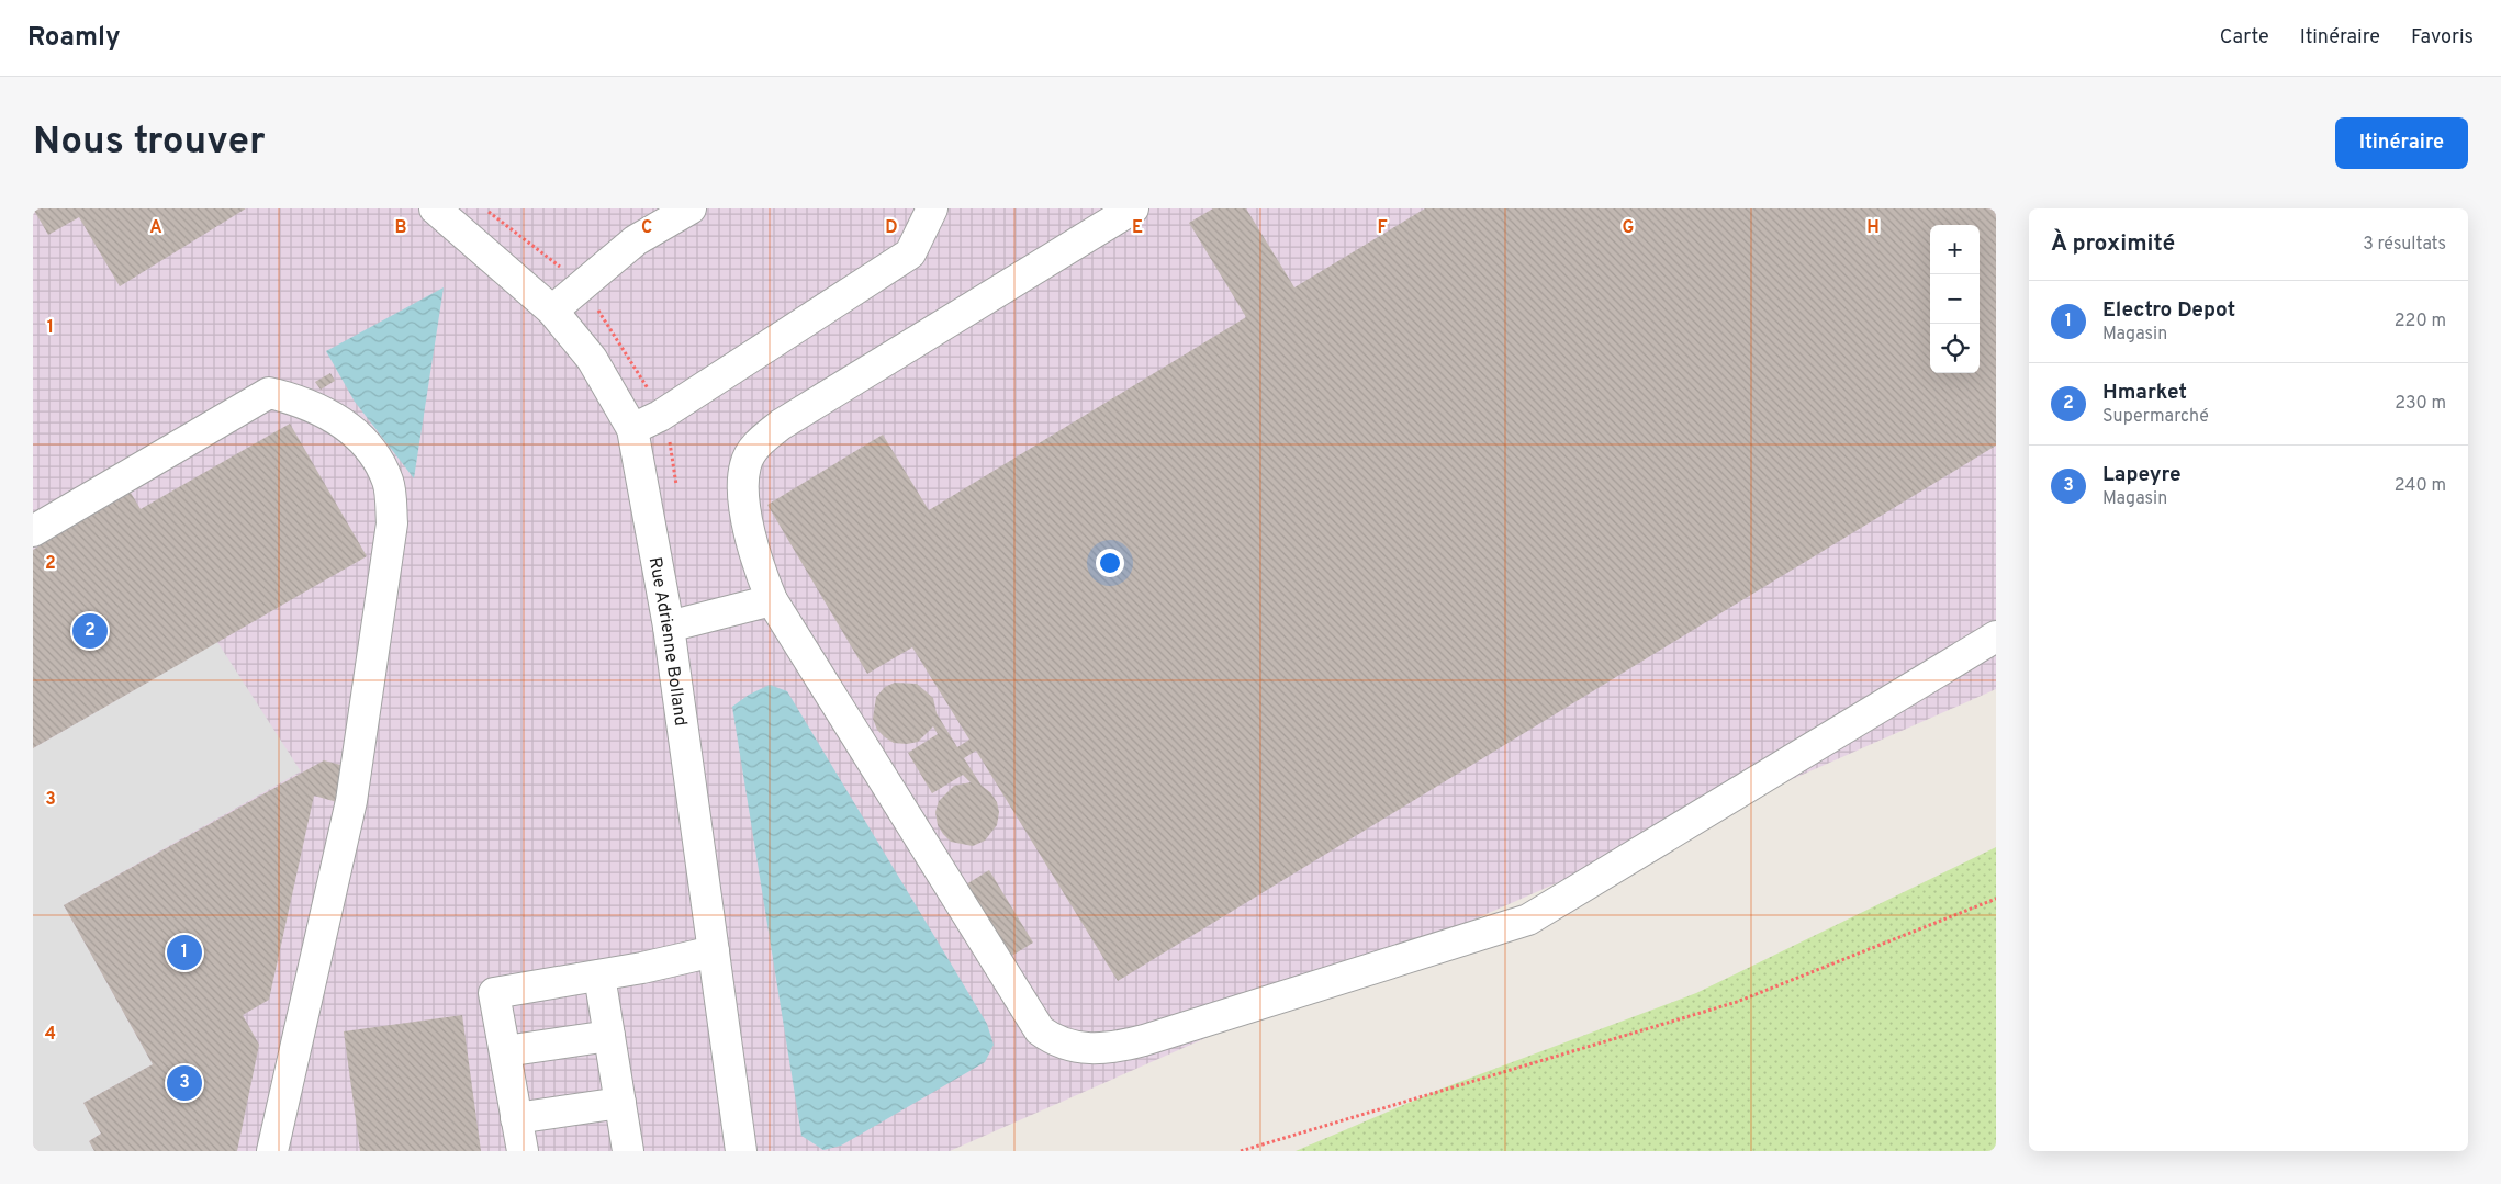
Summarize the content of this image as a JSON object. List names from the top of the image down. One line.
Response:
{"streets":{"street":["Rue Adrienne Bolland"]},"page":{"header":"Roamly","nav":["Carte","Itinéraire","Favoris"],"buttons":"Itinéraire","title":"Nous trouver","heading":["À proximité","3 résultats"],"map_buttons":["+","−"],"list":[{"mark":"1","name":"Electro Depot","note":"Magasin","value":"220 m"},{"mark":"2","name":"Hmarket","note":"Supermarché","value":"230 m"},{"mark":"3","name":"Lapeyre","note":"Magasin","value":"240 m"}],"pins":["2","1","3"]},"grid":{"columns":["A","B","C","D","E","F","G","H"],"rows":["1","2","3","4"]}}
